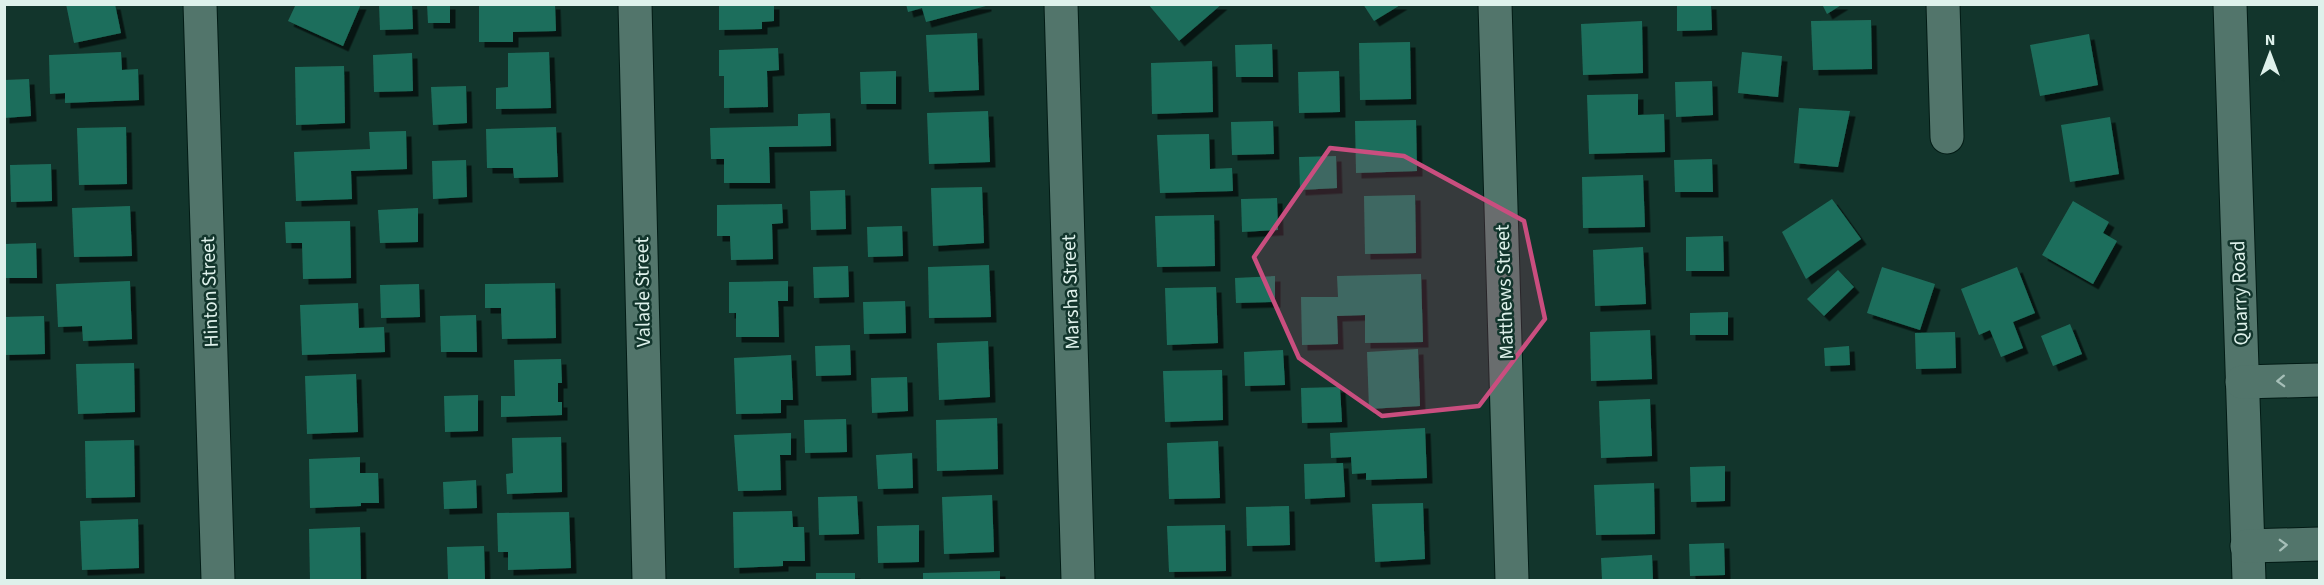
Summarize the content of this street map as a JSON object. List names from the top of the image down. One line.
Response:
{"streets":{"street":["Hinton Street","Valade Street","Marsha Street","Matthews Street","Quarry Road"]},"north":"top"}
